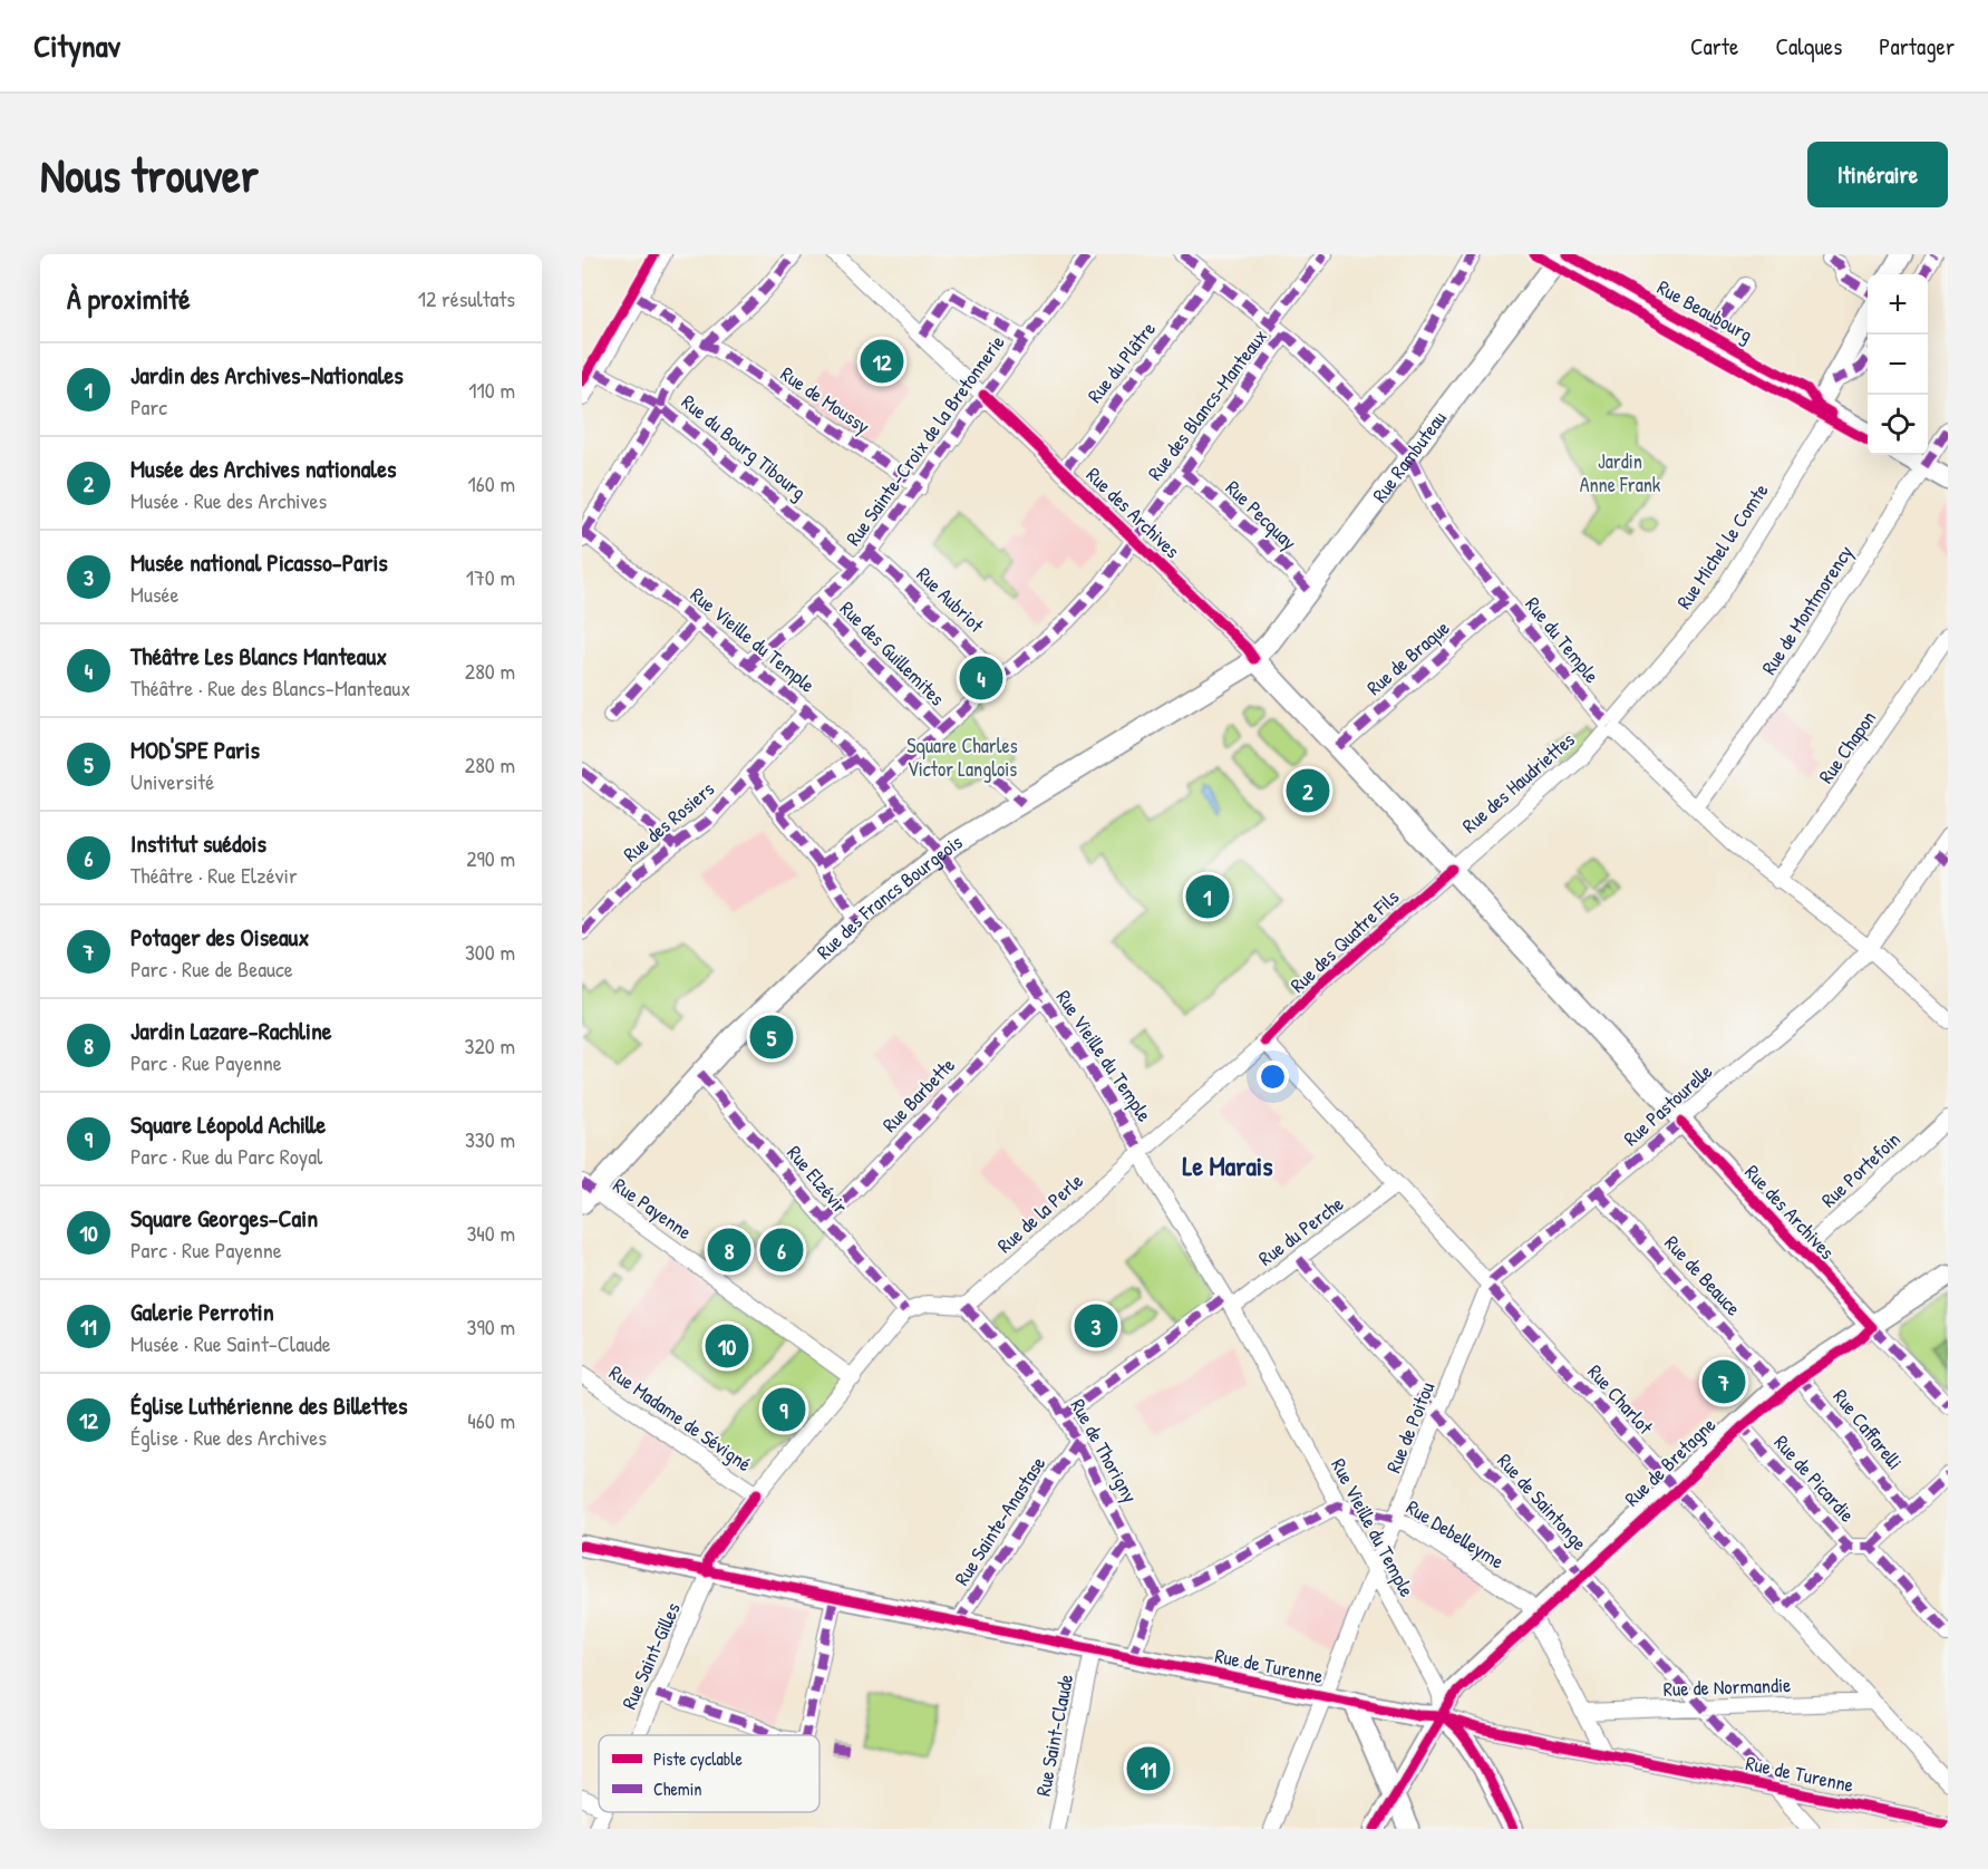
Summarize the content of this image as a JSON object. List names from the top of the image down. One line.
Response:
{"streets":{"street":["Rue Beaubourg","Rue du Plâtre","Rue de Moussy","Rue des Blancs-Manteaux","Rue Sainte-Croix de la Bretonnerie","Rue du Bourg Tibourg","Rue Rambuteau","Rue des Archives","Rue Pecquay","Rue Michel le Comte","Rue Aubriot","Rue de Montmorency","Rue Vieille du Temple","Rue du Temple","Rue des Guillemites","Rue de Braque","Rue Chapon","Rue des Haudriettes","Rue des Rosiers","Rue des Francs Bourgeois","Rue des Quatre Fils","Rue Barbette","Rue Pastourelle","Rue Portefoin","Rue Elzévir","Rue Payenne","Rue de la Perle","Rue du Perche","Rue de Beauce","Rue Charlot","Rue Madame de Sévigné","Rue de Poitou","Rue Caffarelli","Rue de Thorigny","Rue de Bretagne","Rue de Picardie","Rue de Saintonge","Rue Sainte-Anastase","Rue Debelleyme","Rue Saint-Gilles","Rue de Turenne","Rue de Normandie","Rue Saint-Claude"]},"crossings":[["Rue Beaubourg","Rue Rambuteau"],["Rue Beaubourg","Rue Michel le Comte"],["Rue du Plâtre","Rue des Archives"],["Rue du Plâtre","Rue du Temple"],["Rue de Moussy","Rue Sainte-Croix de la Bretonnerie"],["Rue des Blancs-Manteaux","Rue des Archives"],["Rue des Blancs-Manteaux","Rue Pecquay"],["Rue des Blancs-Manteaux","Rue Aubriot"],["Rue des Blancs-Manteaux","Rue Vieille du Temple"],["Rue des Blancs-Manteaux","Rue du Temple"],["Rue des Blancs-Manteaux","Rue des Guillemites"],["Rue Sainte-Croix de la Bretonnerie","Rue du Bourg Tibourg"],["Rue Sainte-Croix de la Bretonnerie","Rue des Archives"],["Rue Sainte-Croix de la Bretonnerie","Rue Aubriot"],["Rue Sainte-Croix de la Bretonnerie","Rue Vieille du Temple"],["Rue Sainte-Croix de la Bretonnerie","Rue des Guillemites"],["Rue Rambuteau","Rue des Archives"],["Rue Rambuteau","Rue Pecquay"],["Rue Rambuteau","Rue du Temple"],["Rue Rambuteau","Rue des Francs Bourgeois"],["Rue des Archives","Rue de Braque"],["Rue des Archives","Rue des Haudriettes"],["Rue des Archives","Rue des Francs Bourgeois"],["Rue des Archives","Rue des Quatre Fils"],["Rue des Archives","Rue Pastourelle"],["Rue des Archives","Rue Portefoin"],["Rue des Archives","Rue de Bretagne"],["Rue Michel le Comte","Rue du Temple"],["Rue Michel le Comte","Rue des Haudriettes"],["Rue de Montmorency","Rue du Temple"],["Rue Vieille du Temple","Rue des Rosiers"],["Rue Vieille du Temple","Rue des Francs Bourgeois"],["Rue Vieille du Temple","Rue des Quatre Fils"],["Rue Vieille du Temple","Rue Barbette"],["Rue Vieille du Temple","Rue de la Perle"],["Rue Vieille du Temple","Rue du Perche"],["Rue Vieille du Temple","Rue de Poitou"],["Rue Vieille du Temple","Rue de Bretagne"],["Rue Vieille du Temple","Rue Debelleyme"],["Rue Vieille du Temple","Rue de Turenne"],["Rue du Temple","Rue de Braque"],["Rue du Temple","Rue Chapon"],["Rue du Temple","Rue des Haudriettes"],["Rue du Temple","Rue Pastourelle"],["Rue des Haudriettes","Rue des Quatre Fils"],["Rue des Francs Bourgeois","Rue Elzévir"],["Rue des Francs Bourgeois","Rue Payenne"],["Rue des Quatre Fils","Rue de la Perle"],["Rue des Quatre Fils","Rue Charlot"],["Rue Barbette","Rue Elzévir"],["Rue Pastourelle","Rue de Beauce"],["Rue Pastourelle","Rue Charlot"],["Rue Pastourelle","Rue de Poitou"],["Rue Elzévir","Rue Saint-Gilles"],["Rue Payenne","Rue Saint-Gilles"],["Rue de la Perle","Rue de Thorigny"],["Rue du Perche","Rue Charlot"],["Rue du Perche","Rue de Thorigny"],["Rue du Perche","Rue de Saintonge"],["Rue de Beauce","Rue de Bretagne"],["Rue Charlot","Rue de Poitou"],["Rue Charlot","Rue de Bretagne"],["Rue Charlot","Rue de Normandie"],["Rue Madame de Sévigné","Rue Saint-Gilles"],["Rue de Poitou","Rue de Saintonge"],["Rue de Poitou","Rue Debelleyme"],["Rue de Poitou","Rue de Turenne"],["Rue Caffarelli","Rue de Bretagne"],["Rue de Thorigny","Rue Sainte-Anastase"],["Rue de Bretagne","Rue de Picardie"],["Rue de Bretagne","Rue de Saintonge"],["Rue de Bretagne","Rue Debelleyme"],["Rue de Bretagne","Rue de Turenne"],["Rue de Saintonge","Rue de Turenne"],["Rue de Saintonge","Rue de Normandie"],["Rue Sainte-Anastase","Rue de Turenne"],["Rue Debelleyme","Rue de Turenne"],["Rue Debelleyme","Rue de Normandie"],["Rue Saint-Gilles","Rue de Turenne"],["Rue de Turenne","Rue Saint-Claude"]],"districts":["Le Marais"],"parks":["Jardin Anne Frank","Square Charles Victor Langlois"],"legend":["Piste cyclable","Chemin"],"page":{"header":"Citynav","nav":["Carte","Calques","Partager"],"buttons":"Itinéraire","title":"Nous trouver","heading":["À proximité","12 résultats"],"map_buttons":["+","−"],"pins":["12","4","2","1","5","6","8","3","10","7","9","11"],"list":[{"mark":"1","name":"Jardin des Archives-Nationales","note":"Parc","value":"110 m"},{"mark":"2","name":"Musée des Archives nationales","note":"Musée · Rue des Archives","value":"160 m"},{"mark":"3","name":"Musée national Picasso-Paris","note":"Musée","value":"170 m"},{"mark":"4","name":"Théâtre Les Blancs Manteaux","note":"Théâtre · Rue des Blancs-Manteaux","value":"280 m"},{"mark":"5","name":"MOD'SPE Paris","note":"Université","value":"280 m"},{"mark":"6","name":"Institut suédois","note":"Théâtre · Rue Elzévir","value":"290 m"},{"mark":"7","name":"Potager des Oiseaux","note":"Parc · Rue de Beauce","value":"300 m"},{"mark":"8","name":"Jardin Lazare-Rachline","note":"Parc · Rue Payenne","value":"320 m"},{"mark":"9","name":"Square Léopold Achille","note":"Parc · Rue du Parc Royal","value":"330 m"},{"mark":"10","name":"Square Georges-Cain","note":"Parc · Rue Payenne","value":"340 m"},{"mark":"11","name":"Galerie Perrotin","note":"Musée · Rue Saint-Claude","value":"390 m"},{"mark":"12","name":"Église Luthérienne des Billettes","note":"Église · Rue des Archives","value":"460 m"}]}}
